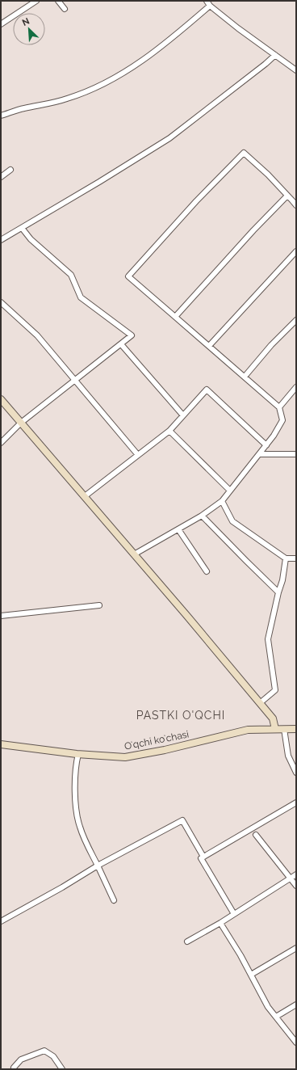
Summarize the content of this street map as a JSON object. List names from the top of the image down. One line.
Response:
{"streets":{"street":["Oʻqchi koʻchasi"]},"districts":["PASTKI O'QCHI"],"north":"top left"}
